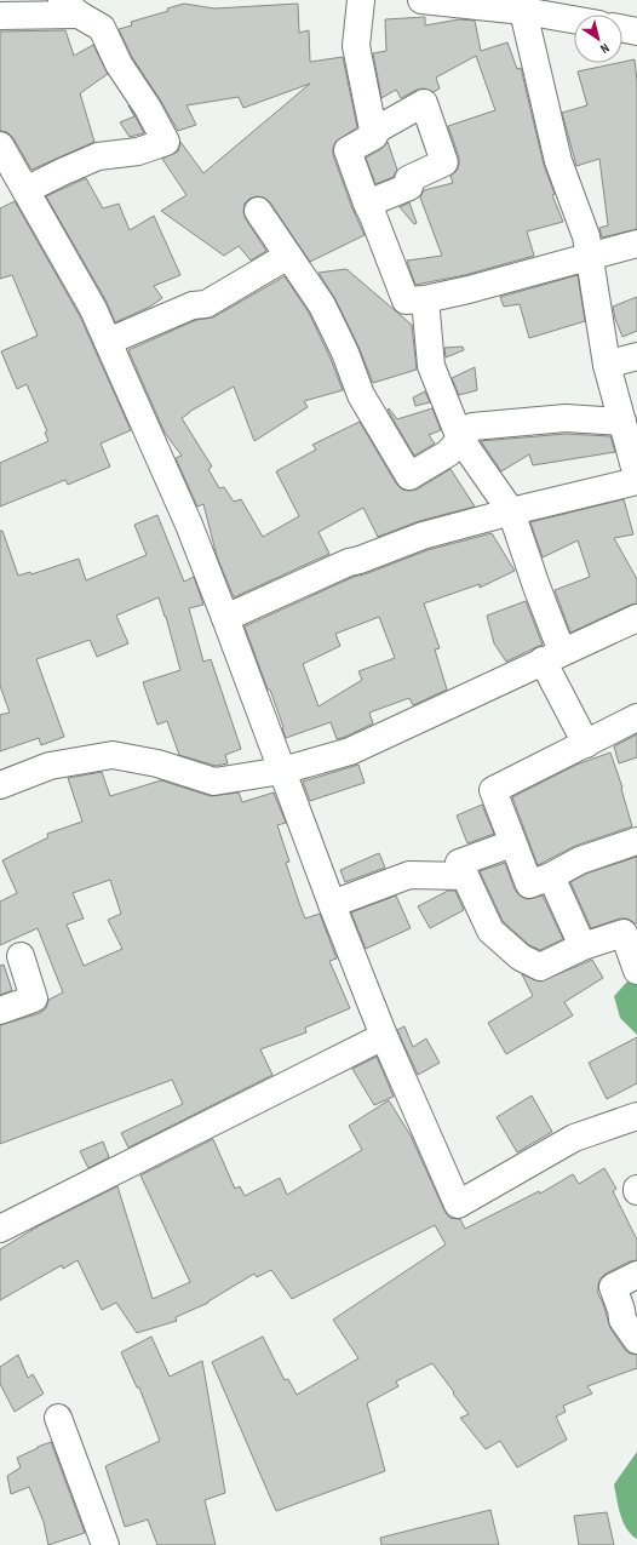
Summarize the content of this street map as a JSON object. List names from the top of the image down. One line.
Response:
{"north":"bottom right"}
